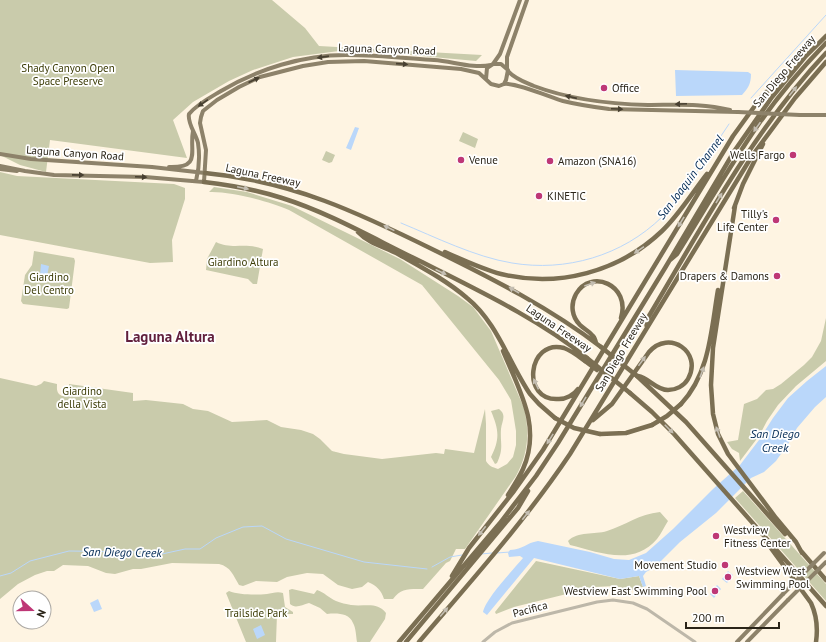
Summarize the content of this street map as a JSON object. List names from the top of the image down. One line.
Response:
{"streets":{"highway":["San Diego Freeway","Laguna Freeway"],"main road":["Laguna Canyon Road"],"street":["Pacifica"]},"crossings":[["Laguna Canyon Road","Laguna Freeway"]],"districts":["Laguna Altura"],"water":["San Joaquin Channel","San Diego Creek"],"parks":["Shady Canyon Open Space Preserve","Giardino Altura","Giardino Del Centro","Giardino della Vista","Trailside Park"],"places":["Office","Wells Fargo","Venue","Amazon (SNA16)","KINETIC","Tilly's Life Center","Drapers & Damons","Westview Fitness Center","Movement Studio","Westview West Swimming Pool","Westview East Swimming Pool"],"scale_bar":"200 m","north":"right"}
